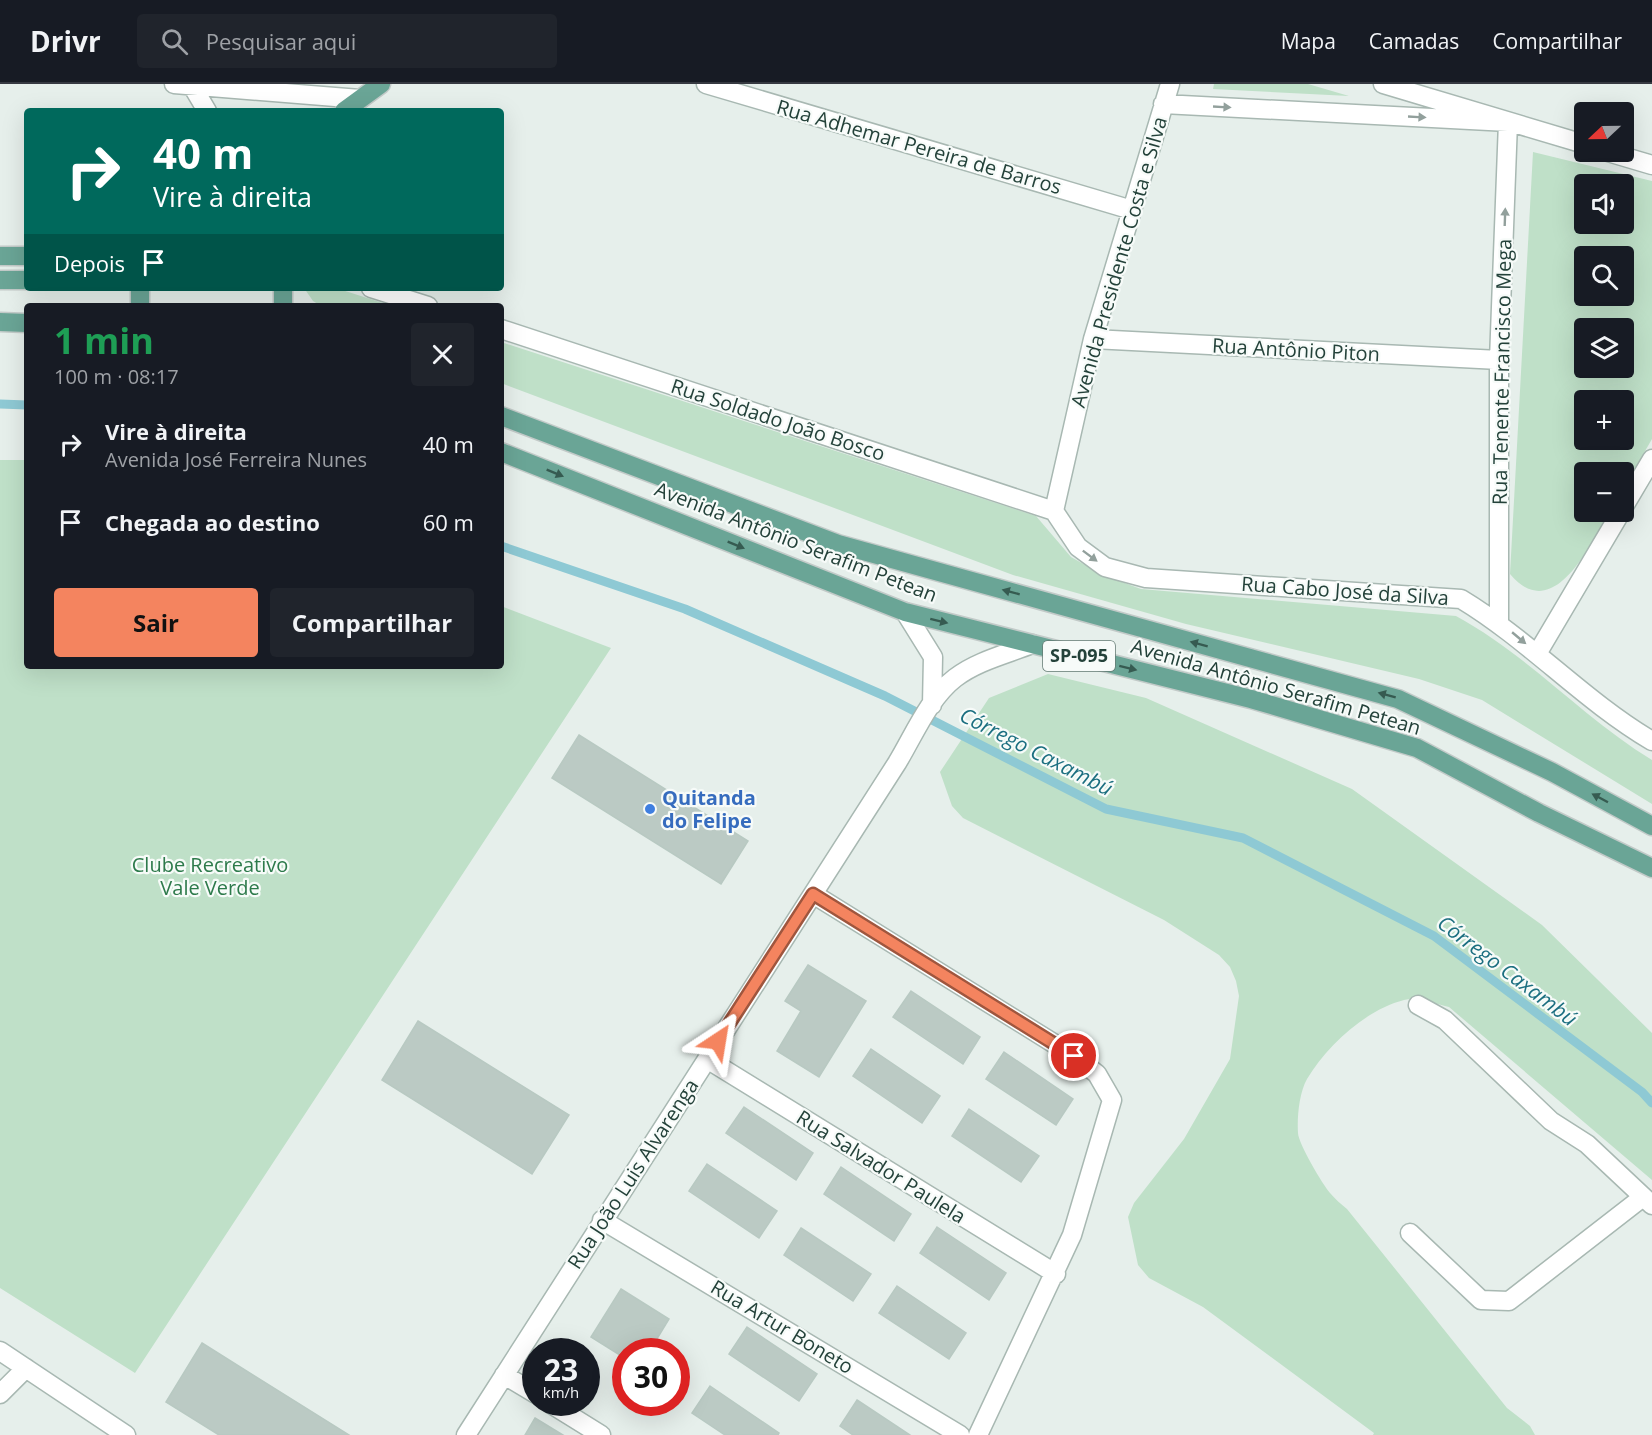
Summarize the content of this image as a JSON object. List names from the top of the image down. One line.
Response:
{"streets":{"main road":["Avenida Antônio Serafim Petean","SP-095"],"street":["Rua Adhemar Pereira de Barros","Avenida Presidente Costa e Silva","Rua Antônio Piton","Rua Tenente Francisco Mega","Rua Soldado João Bosco","Rua Cabo José da Silva","Rua Salvador Paulela","Rua João Luis Alvarenga","Rua Artur Boneto"]},"crossings":[["Rua Adhemar Pereira de Barros","Avenida Presidente Costa e Silva"],["Avenida Presidente Costa e Silva","Rua Antônio Piton"],["Avenida Presidente Costa e Silva","Rua Soldado João Bosco"],["Avenida Presidente Costa e Silva","Rua Cabo José da Silva"],["Rua Antônio Piton","Rua Tenente Francisco Mega"],["Rua Tenente Francisco Mega","Rua Cabo José da Silva"],["Rua Soldado João Bosco","Rua Cabo José da Silva"],["Avenida Antônio Serafim Petean","Rua João Luis Alvarenga"],["Rua Salvador Paulela","Rua João Luis Alvarenga"],["Rua João Luis Alvarenga","Rua Artur Boneto"]],"one_way":["Rua Tenente Francisco Mega","Rua Cabo José da Silva"],"water":["Córrego Caxambú"],"parks":["Clube Recreativo Vale Verde"],"places":["Quitanda do Felipe"],"north":"left","page":{"header":"Drivr","search":"Pesquisar aqui","nav":["Mapa","Camadas","Compartilhar"],"map_buttons":["+","−"],"turn":["40 m","Vire à direita"],"then":"Depois","heading":["1 min","100 m · 08:17"],"list":[{"name":"Vire à direita","note":"Avenida José Ferreira Nunes","value":"40 m"},{"name":"Chegada ao destino","value":"60 m"}],"buttons":["Sair","Compartilhar"],"speed":"23 km/h","limit":"30"}}
